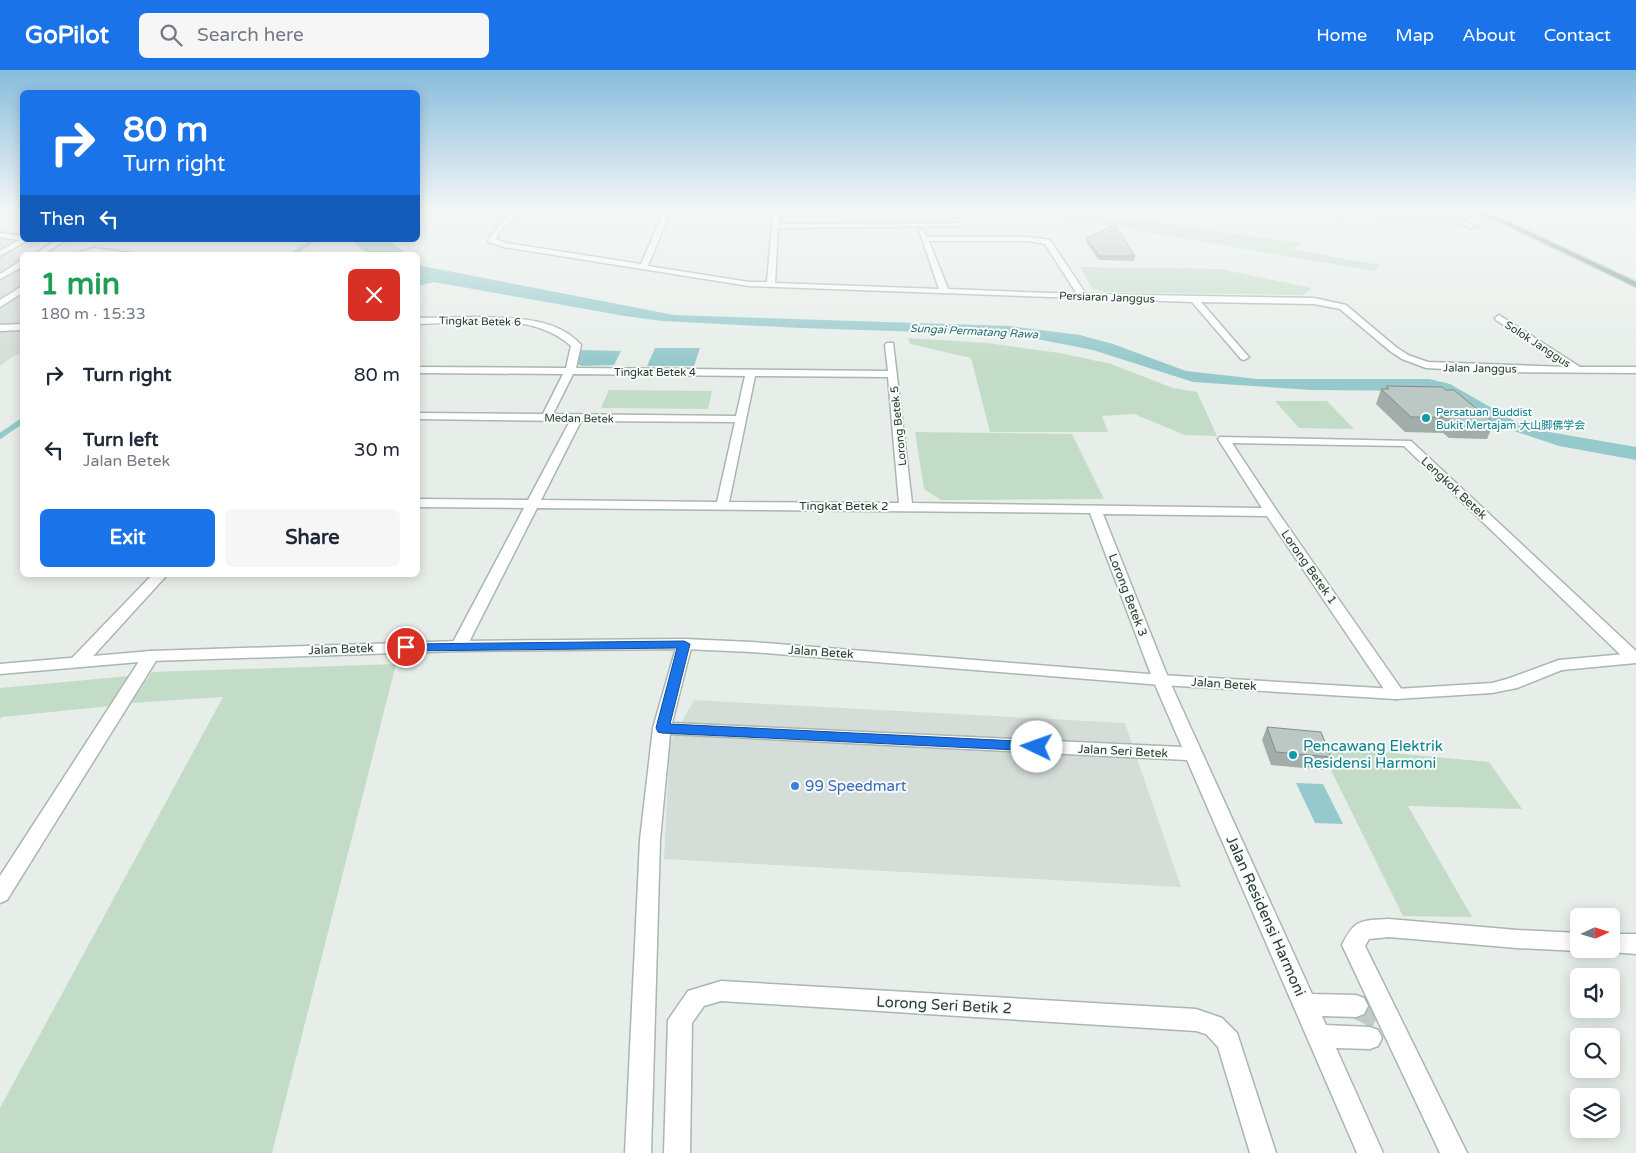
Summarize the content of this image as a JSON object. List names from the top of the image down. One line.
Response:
{"streets":{"street":["Persiaran Janggus","Tingkat Betek 6","Solok Janggus","Jalan Janggus","Tingkat Betek 4","Medan Betek","Lorong Betek 5","Lengkok Betek","Tingkat Betek 2","Lorong Betek 1","Lorong Betek 3","Jalan Betek","Jalan Seri Betek","Jalan Residensi Harmoni","Lorong Seri Betik 2"]},"crossings":[["Persiaran Janggus","Jalan Janggus"],["Tingkat Betek 6","Tingkat Betek 4"],["Tingkat Betek 6","Medan Betek"],["Solok Janggus","Jalan Janggus"],["Tingkat Betek 4","Lorong Betek 5"],["Lorong Betek 5","Tingkat Betek 2"],["Lengkok Betek","Lorong Betek 1"],["Lengkok Betek","Jalan Betek"],["Tingkat Betek 2","Lorong Betek 1"],["Tingkat Betek 2","Lorong Betek 3"],["Lorong Betek 1","Jalan Betek"],["Lorong Betek 3","Jalan Betek"],["Lorong Betek 3","Jalan Residensi Harmoni"],["Jalan Betek","Jalan Residensi Harmoni"],["Jalan Seri Betek","Jalan Residensi Harmoni"]],"water":["Sungai Permatang Rawa"],"places":["Persatuan Buddist Bukit Mertajam 大山脚佛学会","Pencawang Elektrik Residensi Harmoni","99 Speedmart"],"north":"right","page":{"header":"GoPilot","search":"Search here","nav":["Home","Map","About","Contact"],"turn":["80 m","Turn right"],"then":"Then","heading":["1 min","180 m · 15:33"],"list":[{"name":"Turn right","value":"80 m"},{"name":"Turn left","note":"Jalan Betek","value":"30 m"}],"buttons":["Exit","Share"]}}
